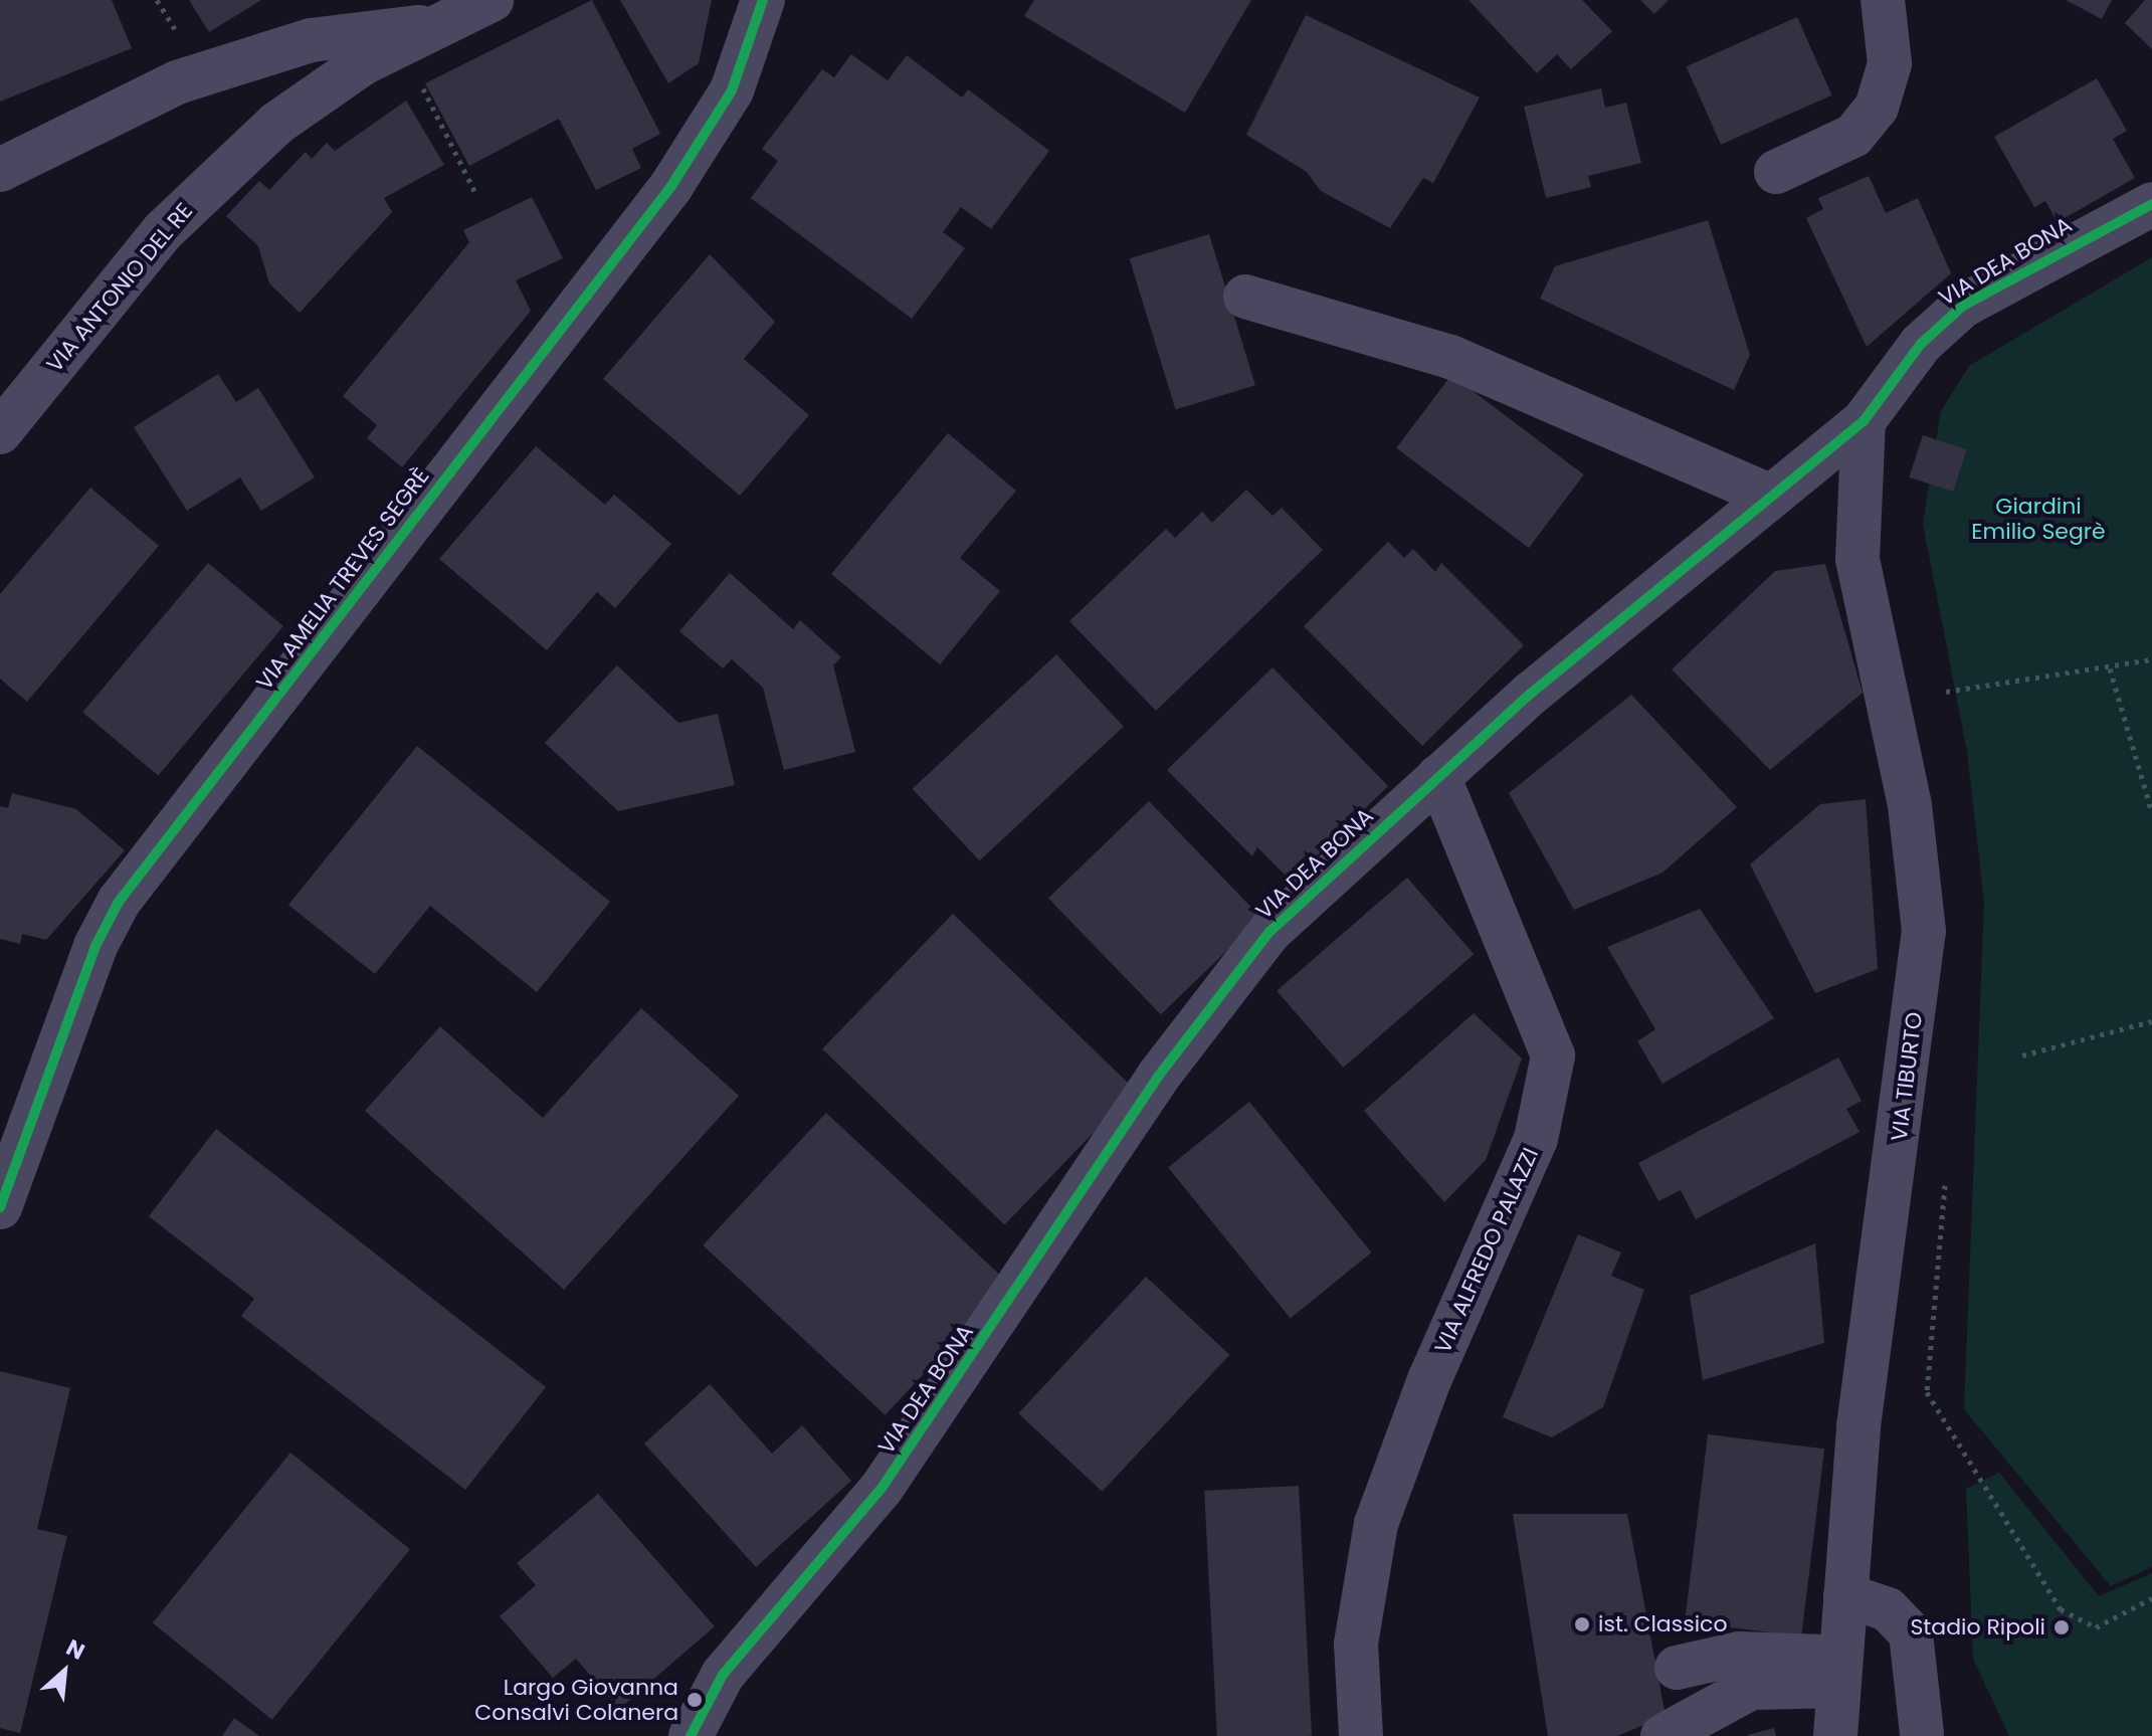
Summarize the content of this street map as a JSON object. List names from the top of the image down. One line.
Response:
{"streets":{"street":["VIA DEA BONA","VIA ANTONIO DEL RE","VIA AMELIA TREVES SEGRÈ","VIA TIBURTO","VIA ALFREDO PALAZZI"]},"crossings":[["VIA DEA BONA","VIA TIBURTO"],["VIA DEA BONA","VIA ALFREDO PALAZZI"]],"parks":["Giardini Emilio Segrè"],"places":["ist. Classico","Stadio Ripoli","Largo Giovanna Consalvi Colanera"],"north":"top right"}
